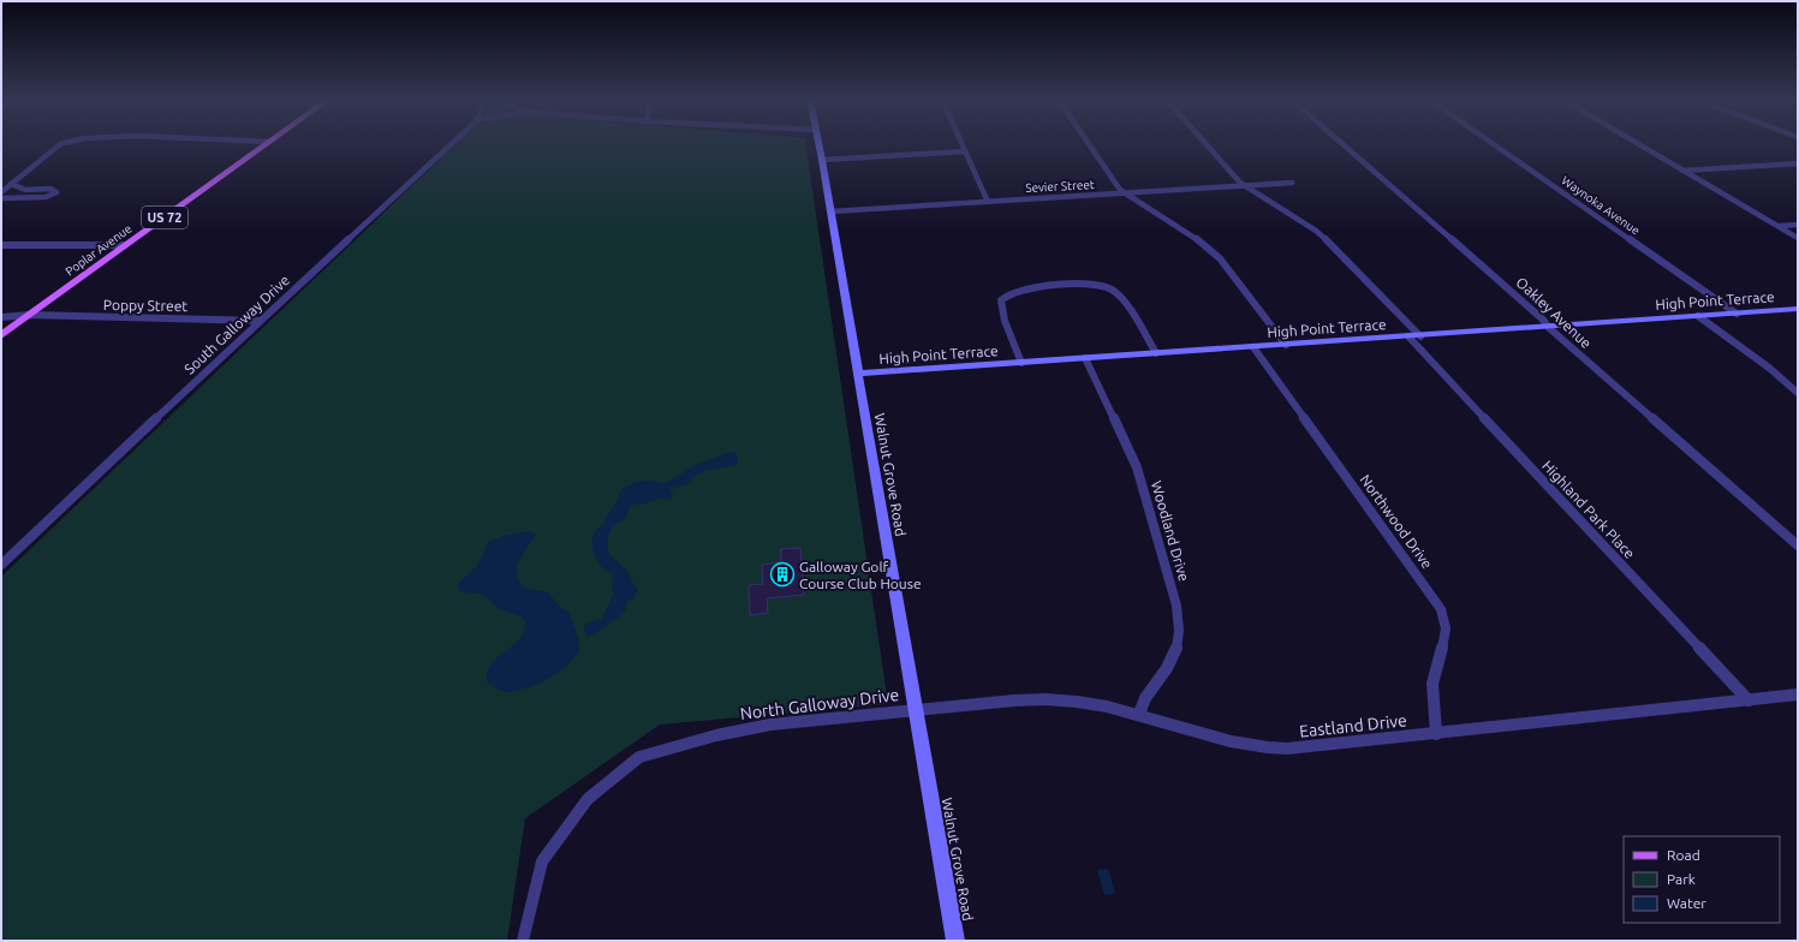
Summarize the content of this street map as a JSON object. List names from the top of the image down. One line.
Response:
{"streets":{"main road":["US 72","Poplar Avenue","High Point Terrace","Walnut Grove Road"],"street":["Sevier Street","Waynoka Avenue","Poppy Street","Oakley Avenue","South Galloway Drive","Highland Park Place","Northwood Drive","Woodland Drive","North Galloway Drive","Eastland Drive"]},"crossings":[["Sevier Street","Walnut Grove Road"],["Waynoka Avenue","High Point Terrace"],["Poplar Avenue","Poppy Street"],["High Point Terrace","Oakley Avenue"],["High Point Terrace","Walnut Grove Road"],["High Point Terrace","Highland Park Place"],["High Point Terrace","Northwood Drive"],["High Point Terrace","Woodland Drive"],["Poppy Street","South Galloway Drive"],["Walnut Grove Road","North Galloway Drive"],["Walnut Grove Road","Eastland Drive"],["Highland Park Place","Eastland Drive"],["Northwood Drive","Eastland Drive"],["Woodland Drive","Eastland Drive"],["North Galloway Drive","Eastland Drive"]],"places":{"building":["Galloway Golf Course Club House"]},"legend":["Road","Park","Water"]}
